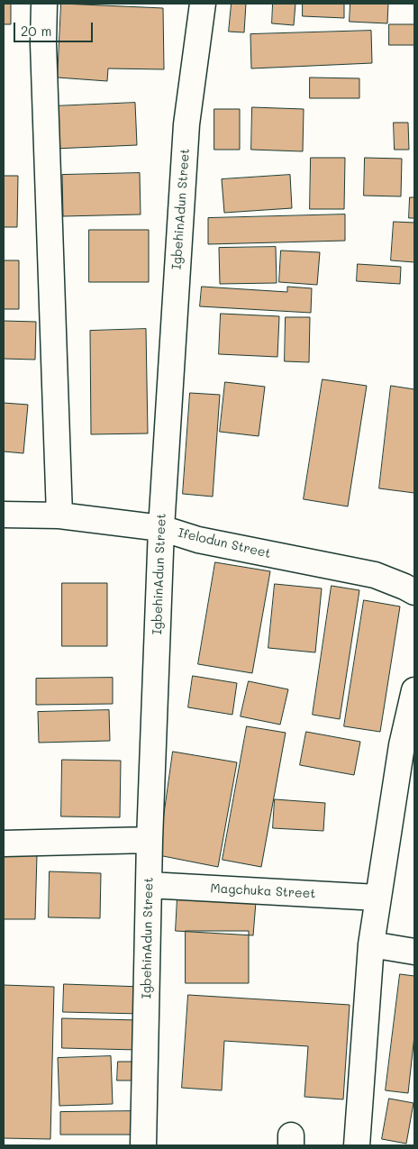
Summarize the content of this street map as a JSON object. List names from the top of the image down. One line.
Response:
{"streets":{"street":["IgbehinAdun Street","Ifelodun Street","Magchuka Street"]},"crossings":[["IgbehinAdun Street","Ifelodun Street"],["IgbehinAdun Street","Magchuka Street"]],"scale_bar":"20 m"}
